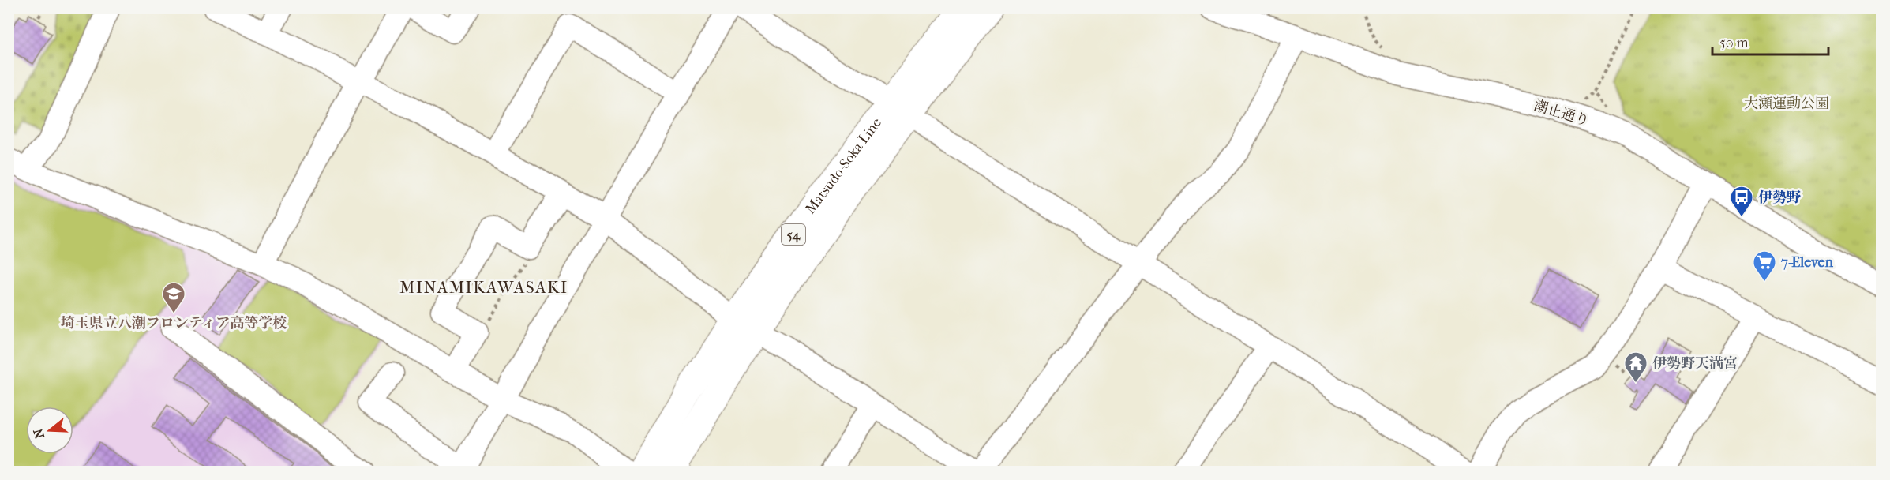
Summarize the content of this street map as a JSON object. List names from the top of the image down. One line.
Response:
{"streets":{"main road":["Matsudo-Soka Line","54"],"street":["潮止通り"]},"districts":["MINAMIKAWASAKI"],"parks":["大瀬運動公園"],"places":{"bus stop":["伊勢野"],"supermarket":["7-Eleven"],"school or university":["埼玉県立八潮フロンティア高等学校"],"temple":["伊勢野天満宮"]},"scale_bar":"50 m","north":"left"}
